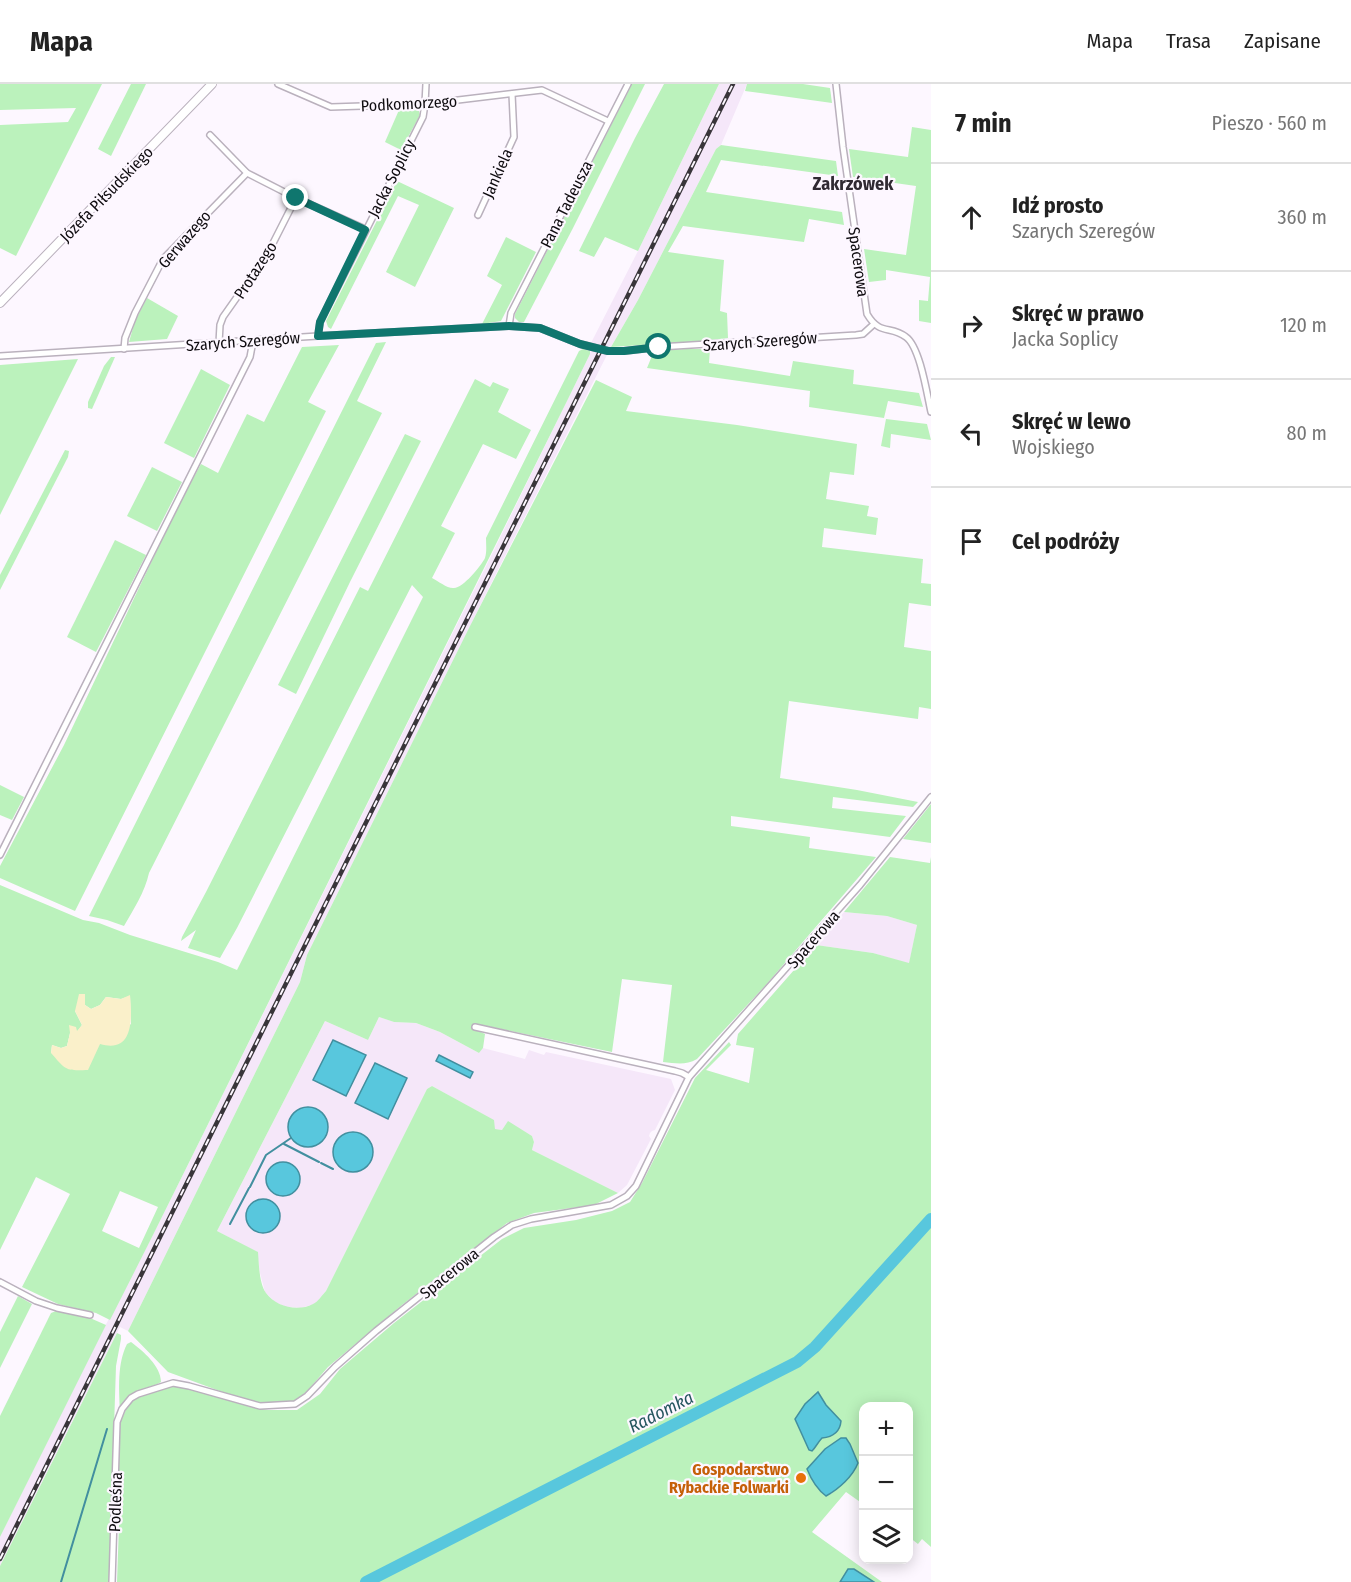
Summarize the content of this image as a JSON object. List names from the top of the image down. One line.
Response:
{"streets":{"street":["Podkomorzego","Jankiela","Jacka Soplicy","Józefa Piłsudskiego","Pana Tadeusza","Gerwazego","Spacerowa","Protazego","Szarych Szeregów","Podleśna"]},"crossings":[["Podkomorzego","Jankiela"],["Podkomorzego","Jacka Soplicy"],["Podkomorzego","Pana Tadeusza"],["Jacka Soplicy","Szarych Szeregów"],["Pana Tadeusza","Szarych Szeregów"],["Gerwazego","Szarych Szeregów"],["Spacerowa","Szarych Szeregów"],["Spacerowa","Podleśna"],["Protazego","Szarych Szeregów"]],"districts":["Zakrzówek"],"water":["Radomka"],"places":["Gospodarstwo Rybackie Folwarki"],"page":{"header":"Mapa","nav":["Mapa","Trasa","Zapisane"],"heading":["7 min","Pieszo · 560 m"],"list":[["Idź prosto","Szarych Szeregów","360 m"],["Skręć w prawo","Jacka Soplicy","120 m"],["Skręć w lewo","Wojskiego","80 m"],"Cel podróży"],"map_buttons":["+","−"]}}
